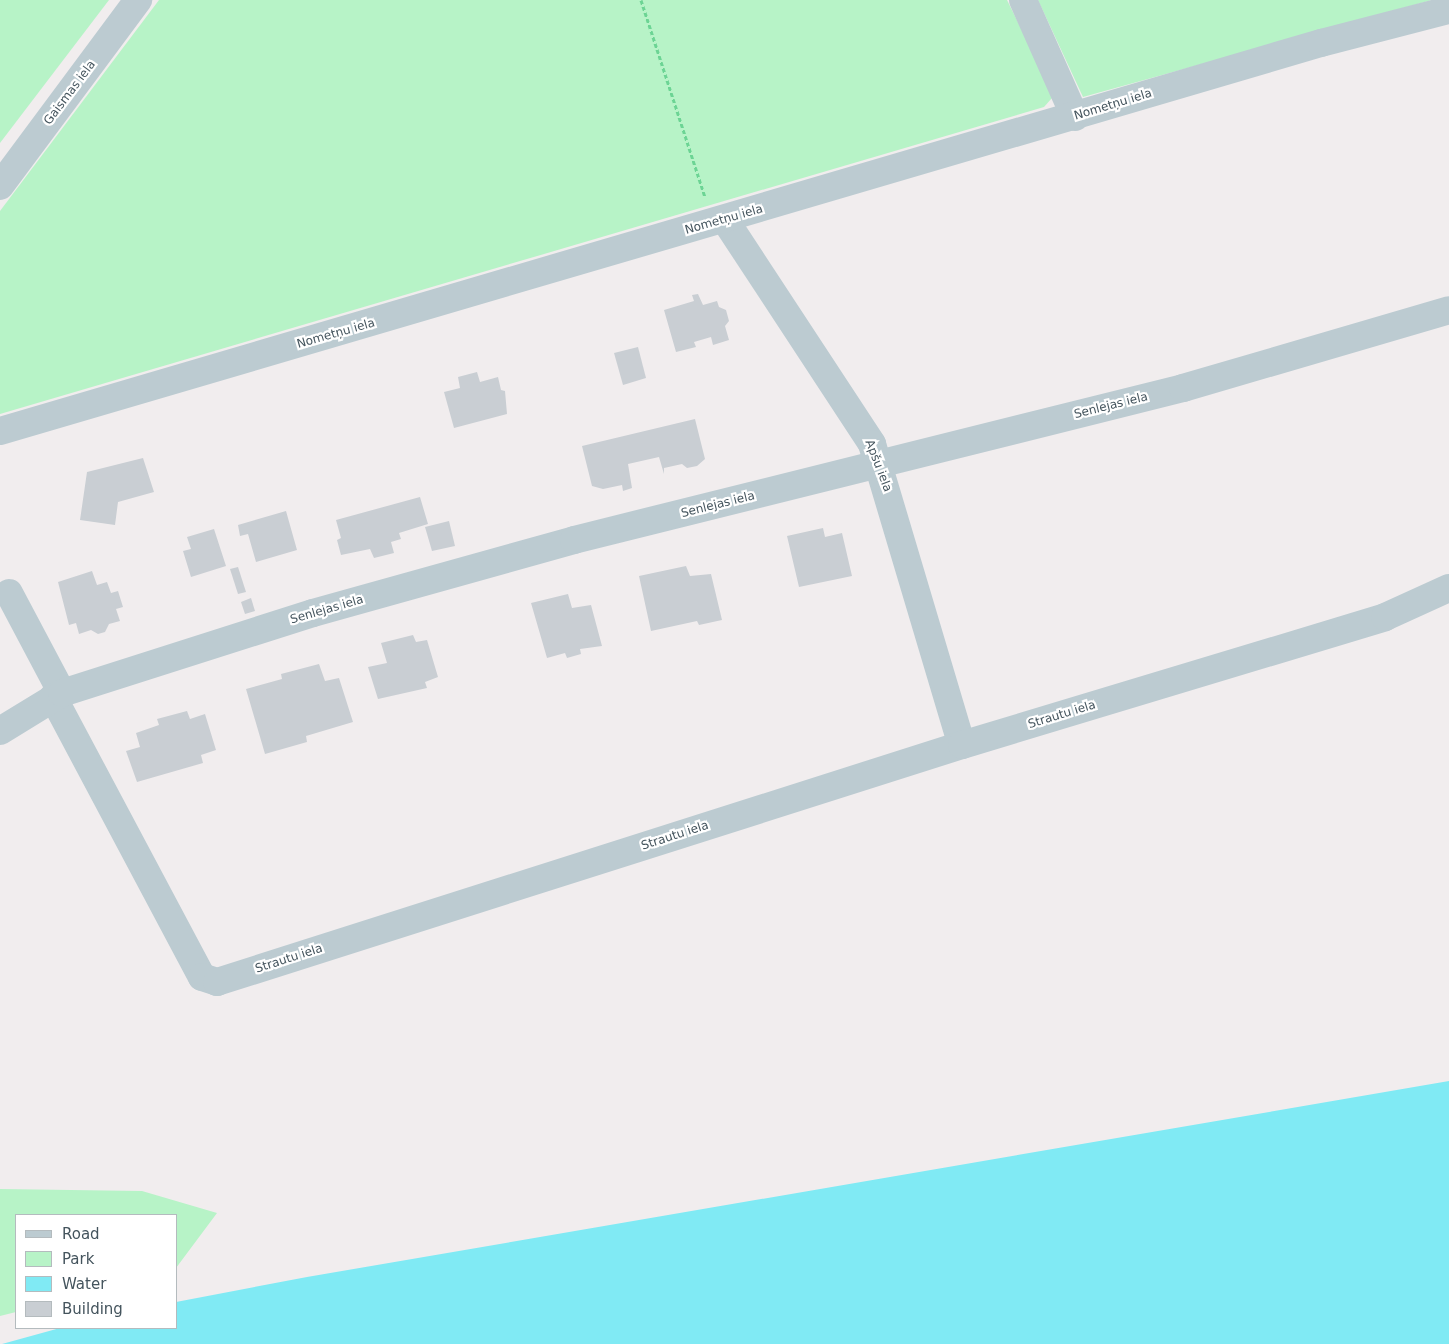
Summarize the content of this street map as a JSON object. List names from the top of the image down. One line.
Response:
{"streets":{"street":["Gaismas iela","Nometņu iela","Senlejas iela","Apšu iela","Strautu iela"]},"crossings":[["Nometņu iela","Apšu iela"],["Senlejas iela","Apšu iela"],["Senlejas iela","Strautu iela"],["Apšu iela","Strautu iela"]],"legend":["Road","Park","Water","Building"]}
